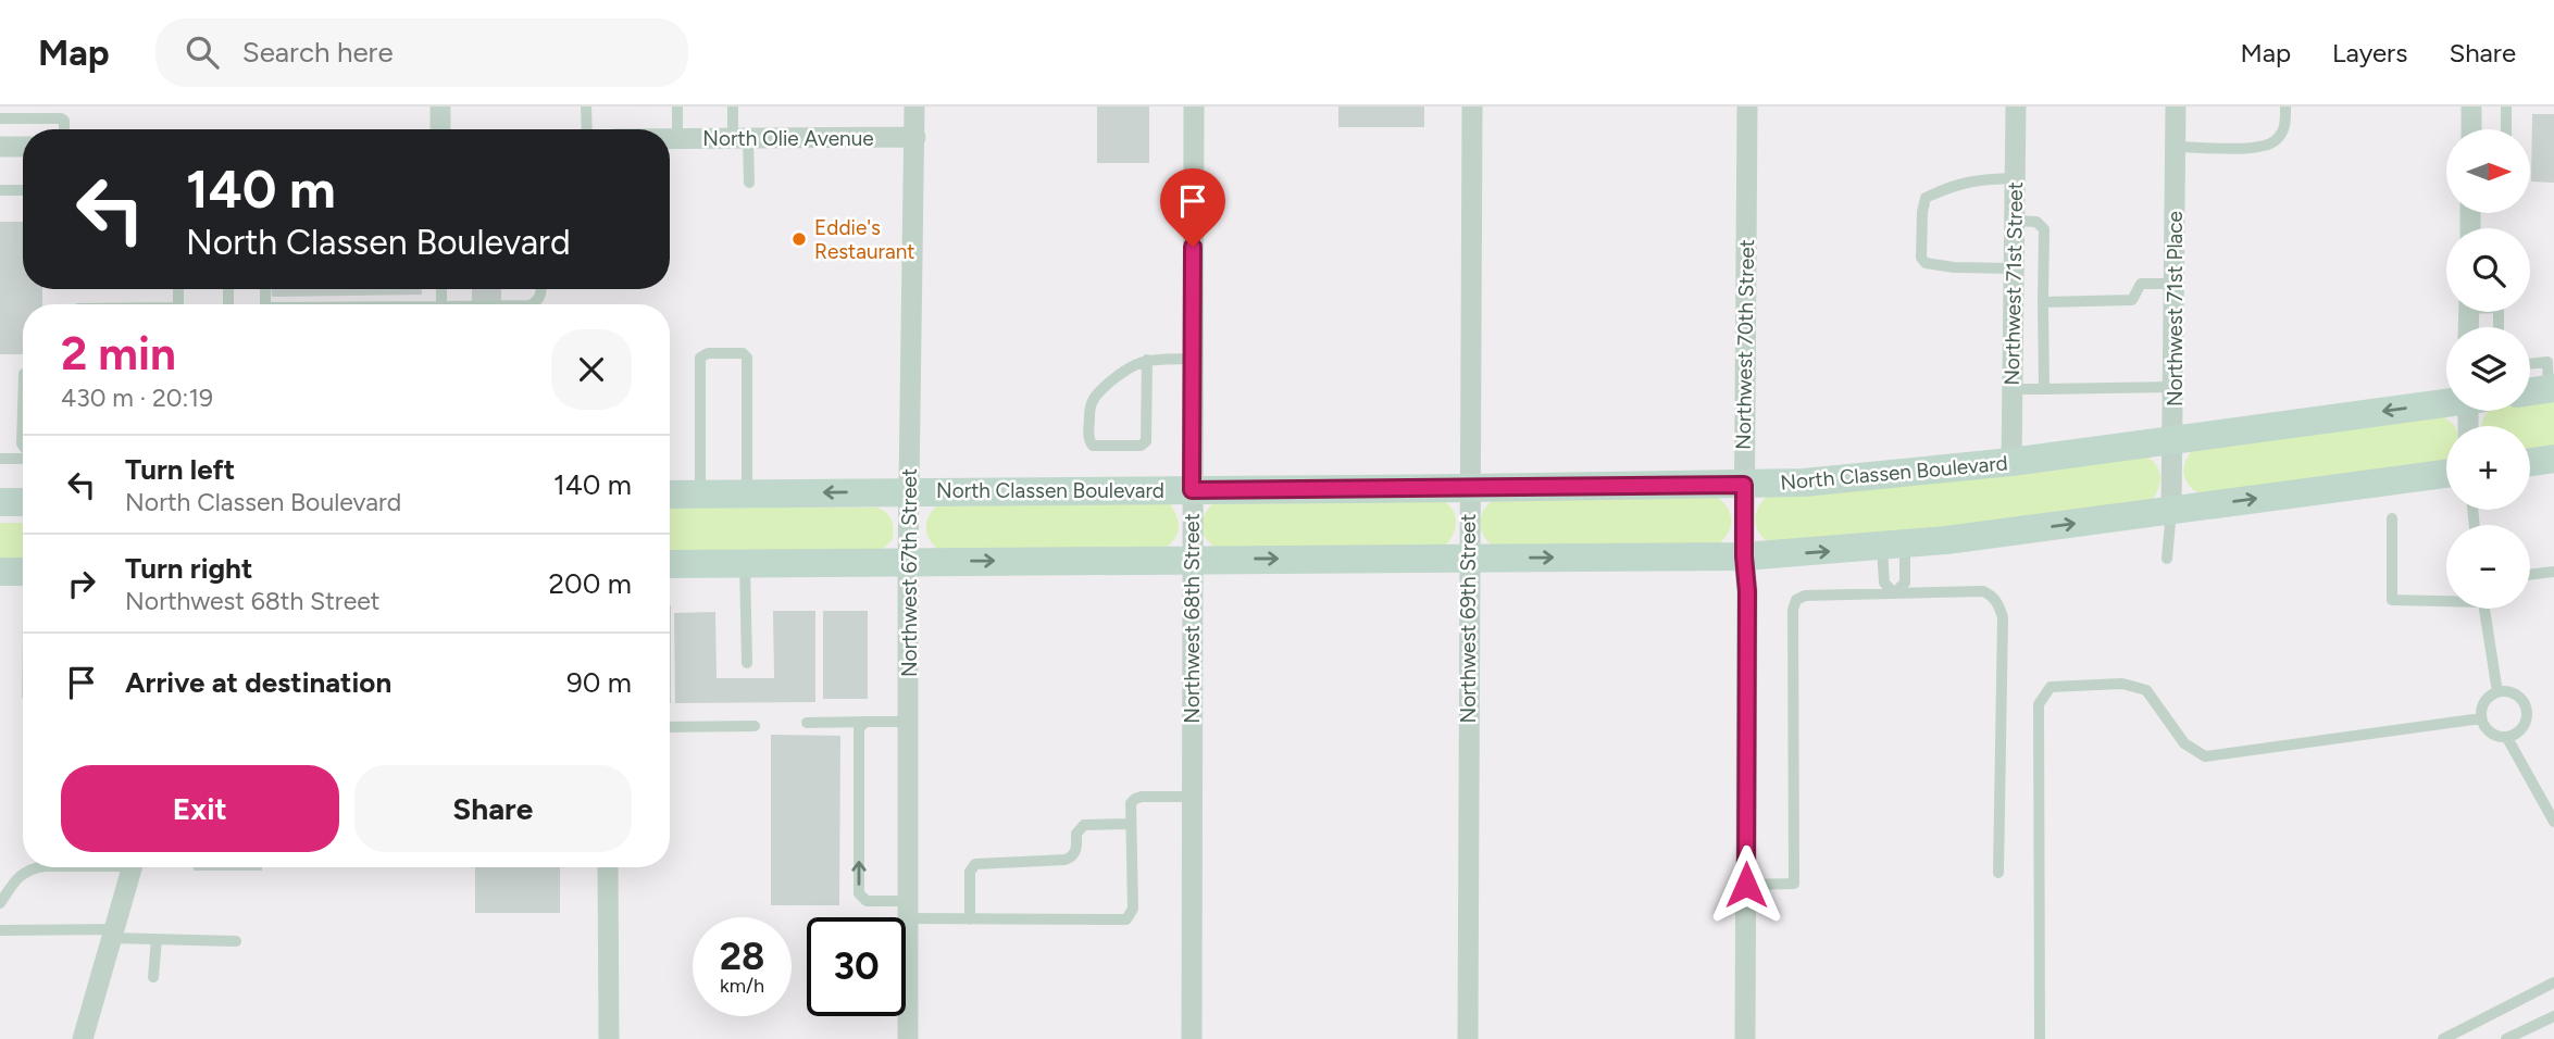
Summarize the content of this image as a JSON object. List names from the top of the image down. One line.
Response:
{"streets":{"street":["North Olie Avenue","Northwest 71st Street","Northwest 71st Place","Northwest 70th Street","North Classen Boulevard","Northwest 67th Street","Northwest 68th Street","Northwest 69th Street"]},"crossings":[["North Olie Avenue","Northwest 67th Street"],["Northwest 71st Street","North Classen Boulevard"],["Northwest 71st Place","North Classen Boulevard"],["Northwest 70th Street","North Classen Boulevard"],["North Classen Boulevard","Northwest 67th Street"],["North Classen Boulevard","Northwest 68th Street"],["North Classen Boulevard","Northwest 69th Street"]],"places":["Eddie's Restaurant"],"north":"right","page":{"header":"Map","search":"Search here","nav":["Map","Layers","Share"],"map_buttons":["+","−"],"turn":["140 m","North Classen Boulevard"],"heading":["2 min","430 m · 20:19"],"list":[{"name":"Turn left","note":"North Classen Boulevard","value":"140 m"},{"name":"Turn right","note":"Northwest 68th Street","value":"200 m"},{"name":"Arrive at destination","value":"90 m"}],"buttons":["Exit","Share"],"speed":"28 km/h","limit":"30"}}
